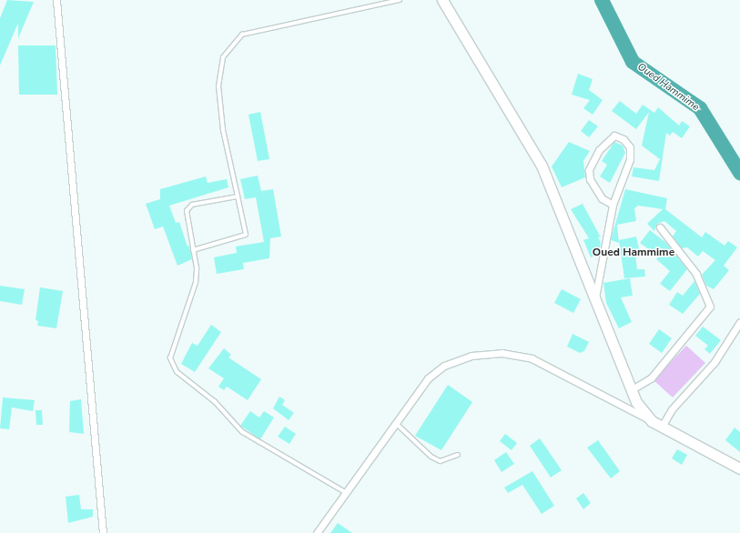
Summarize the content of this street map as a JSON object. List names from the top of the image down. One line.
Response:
{"districts":["Oued Hammime"],"water":["Oued Hammime"]}
